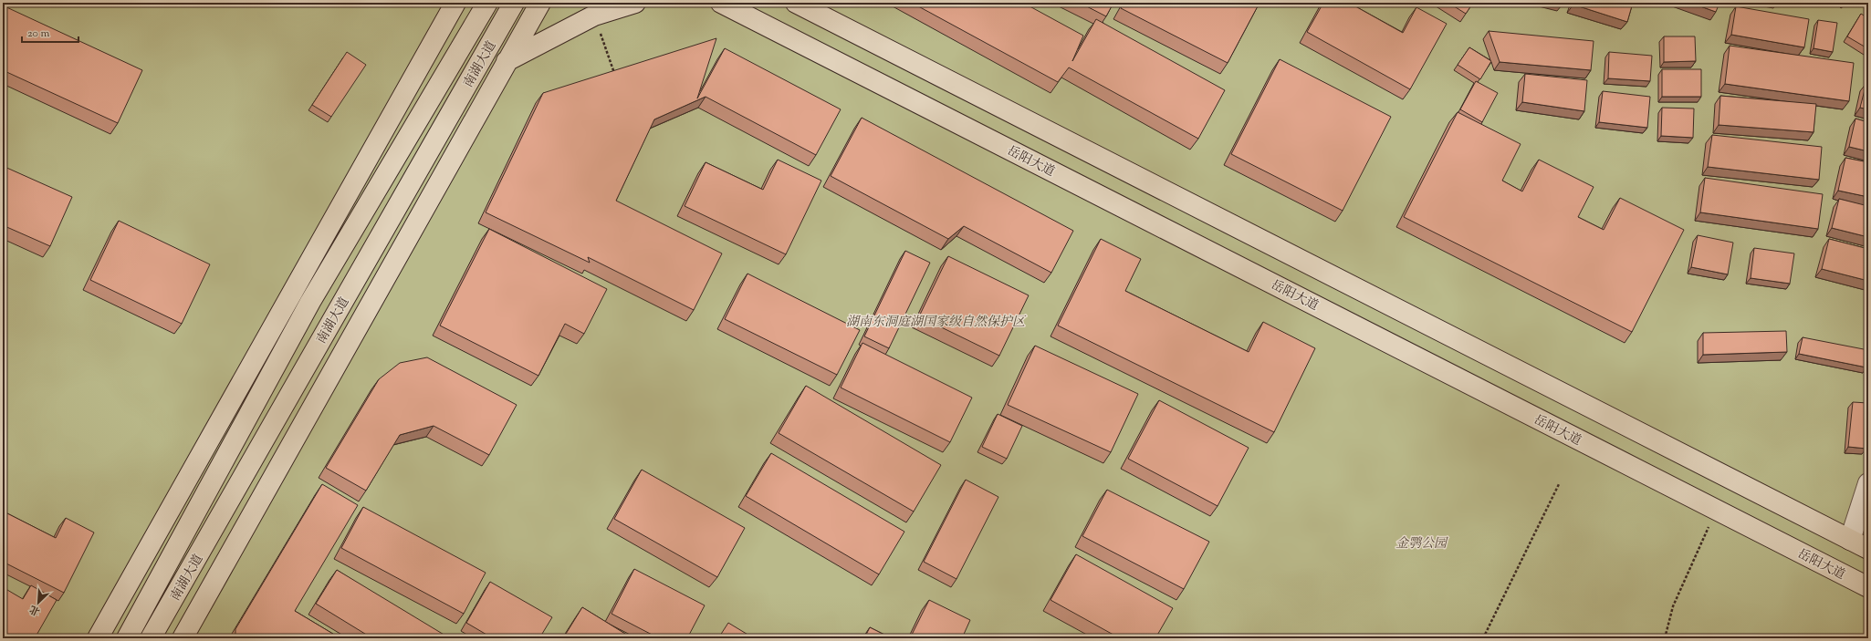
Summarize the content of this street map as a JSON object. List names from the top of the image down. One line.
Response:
{"streets":{"main road":["南湖大道","岳阳大道"]},"parks":["湖南东洞庭湖国家级自然保护区","金鹗公园"],"scale_bar":"20 m","north":"bottom left"}
